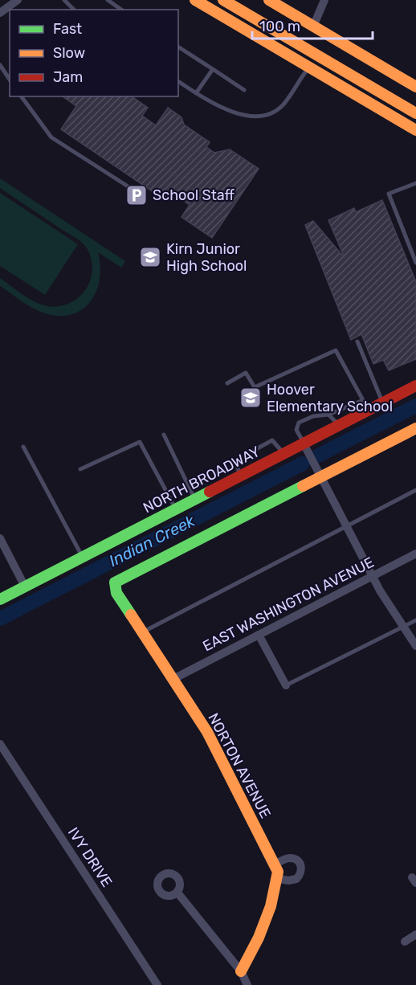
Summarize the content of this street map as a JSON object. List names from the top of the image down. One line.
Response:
{"streets":{"main road":["NORTH BROADWAY","NORTON AVENUE"],"street":["EAST WASHINGTON AVENUE","IVY DRIVE"]},"crossings":[["EAST WASHINGTON AVENUE","NORTON AVENUE"]],"water":["Indian Creek"],"places":{"parking":["School Staff"],"school or university":["Kirn Junior High School","Hoover Elementary School"]},"legend":["Fast","Slow","Jam"],"scale_bar":"100 m"}
